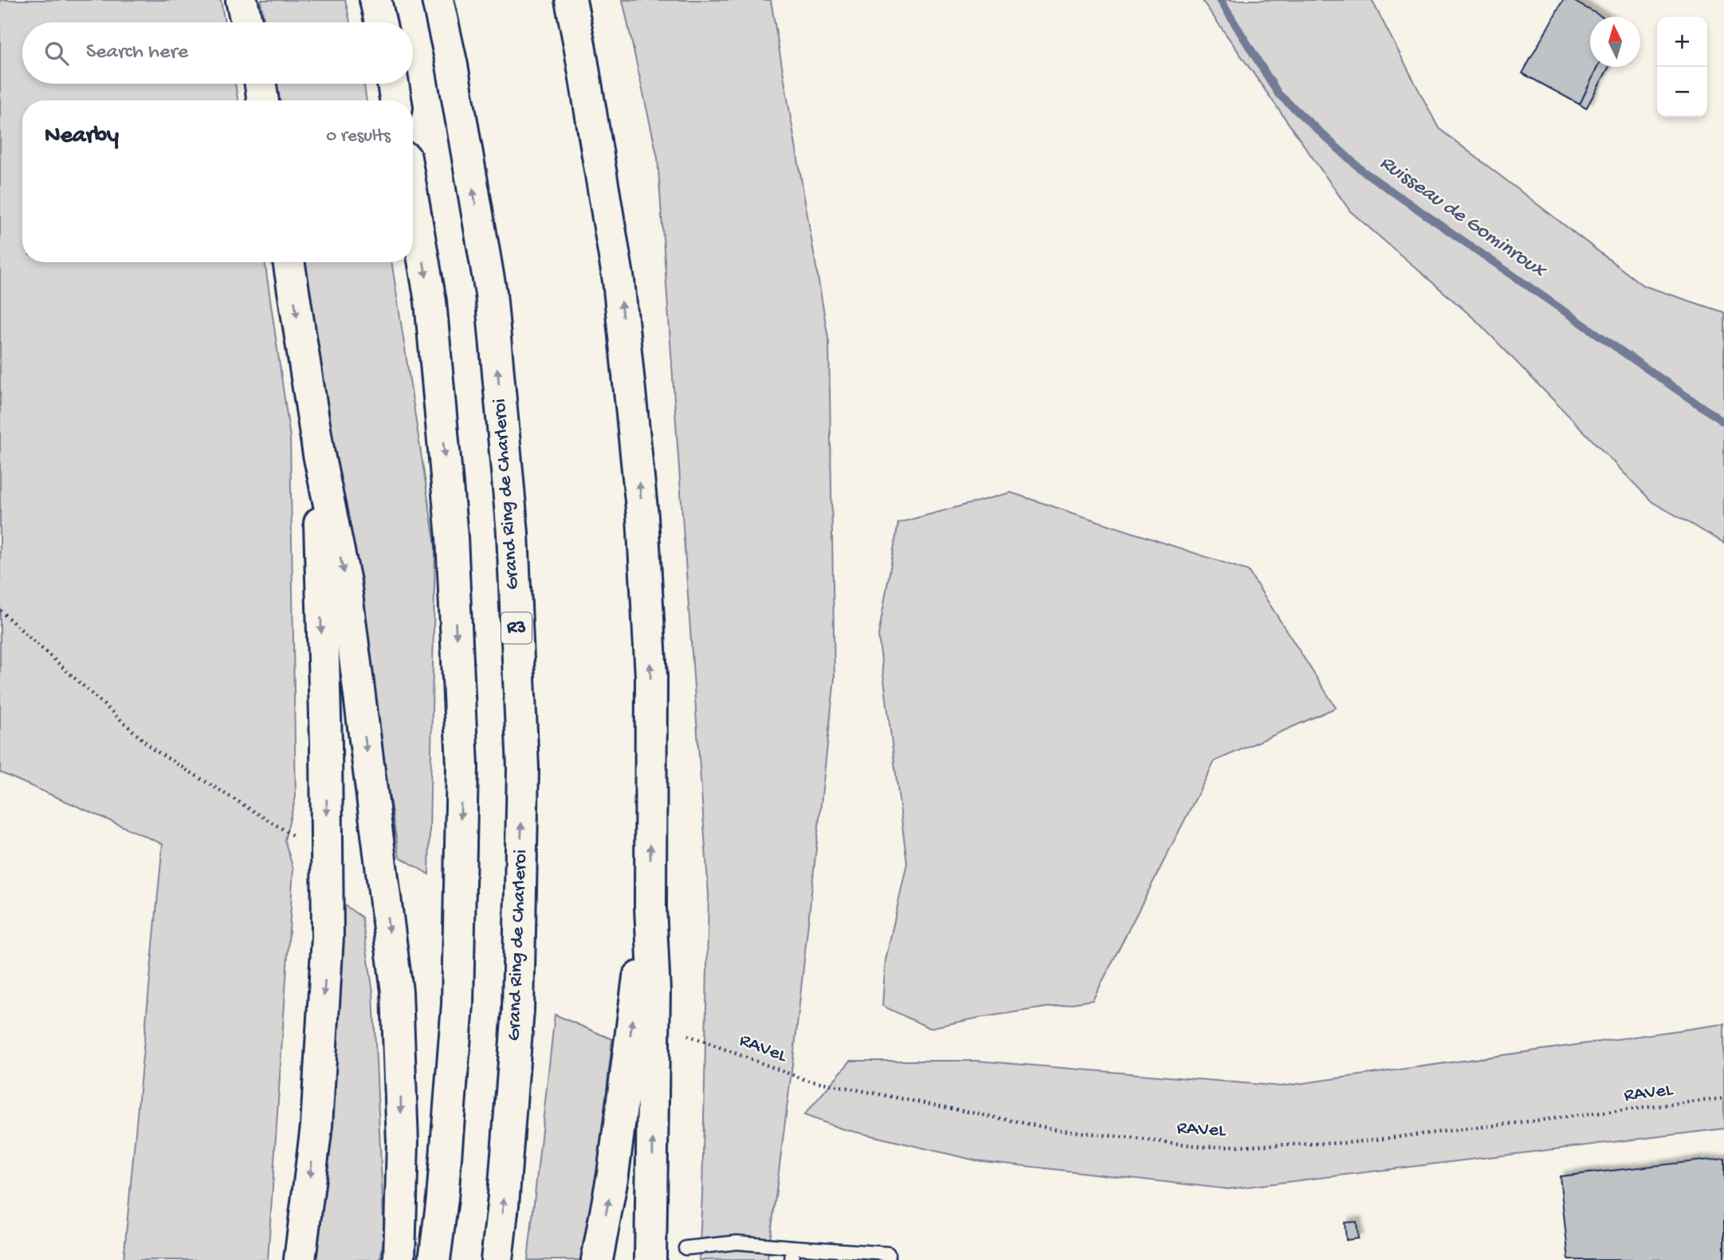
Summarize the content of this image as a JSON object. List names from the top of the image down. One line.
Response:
{"streets":{"highway":["Grand Ring de Charleroi","R3"],"path":["RAVeL"]},"water":["Ruisseau de Gominroux"],"north":"top","page":{"map_buttons":["+","−"],"search":"Search here","heading":["Nearby","0 results"]}}
